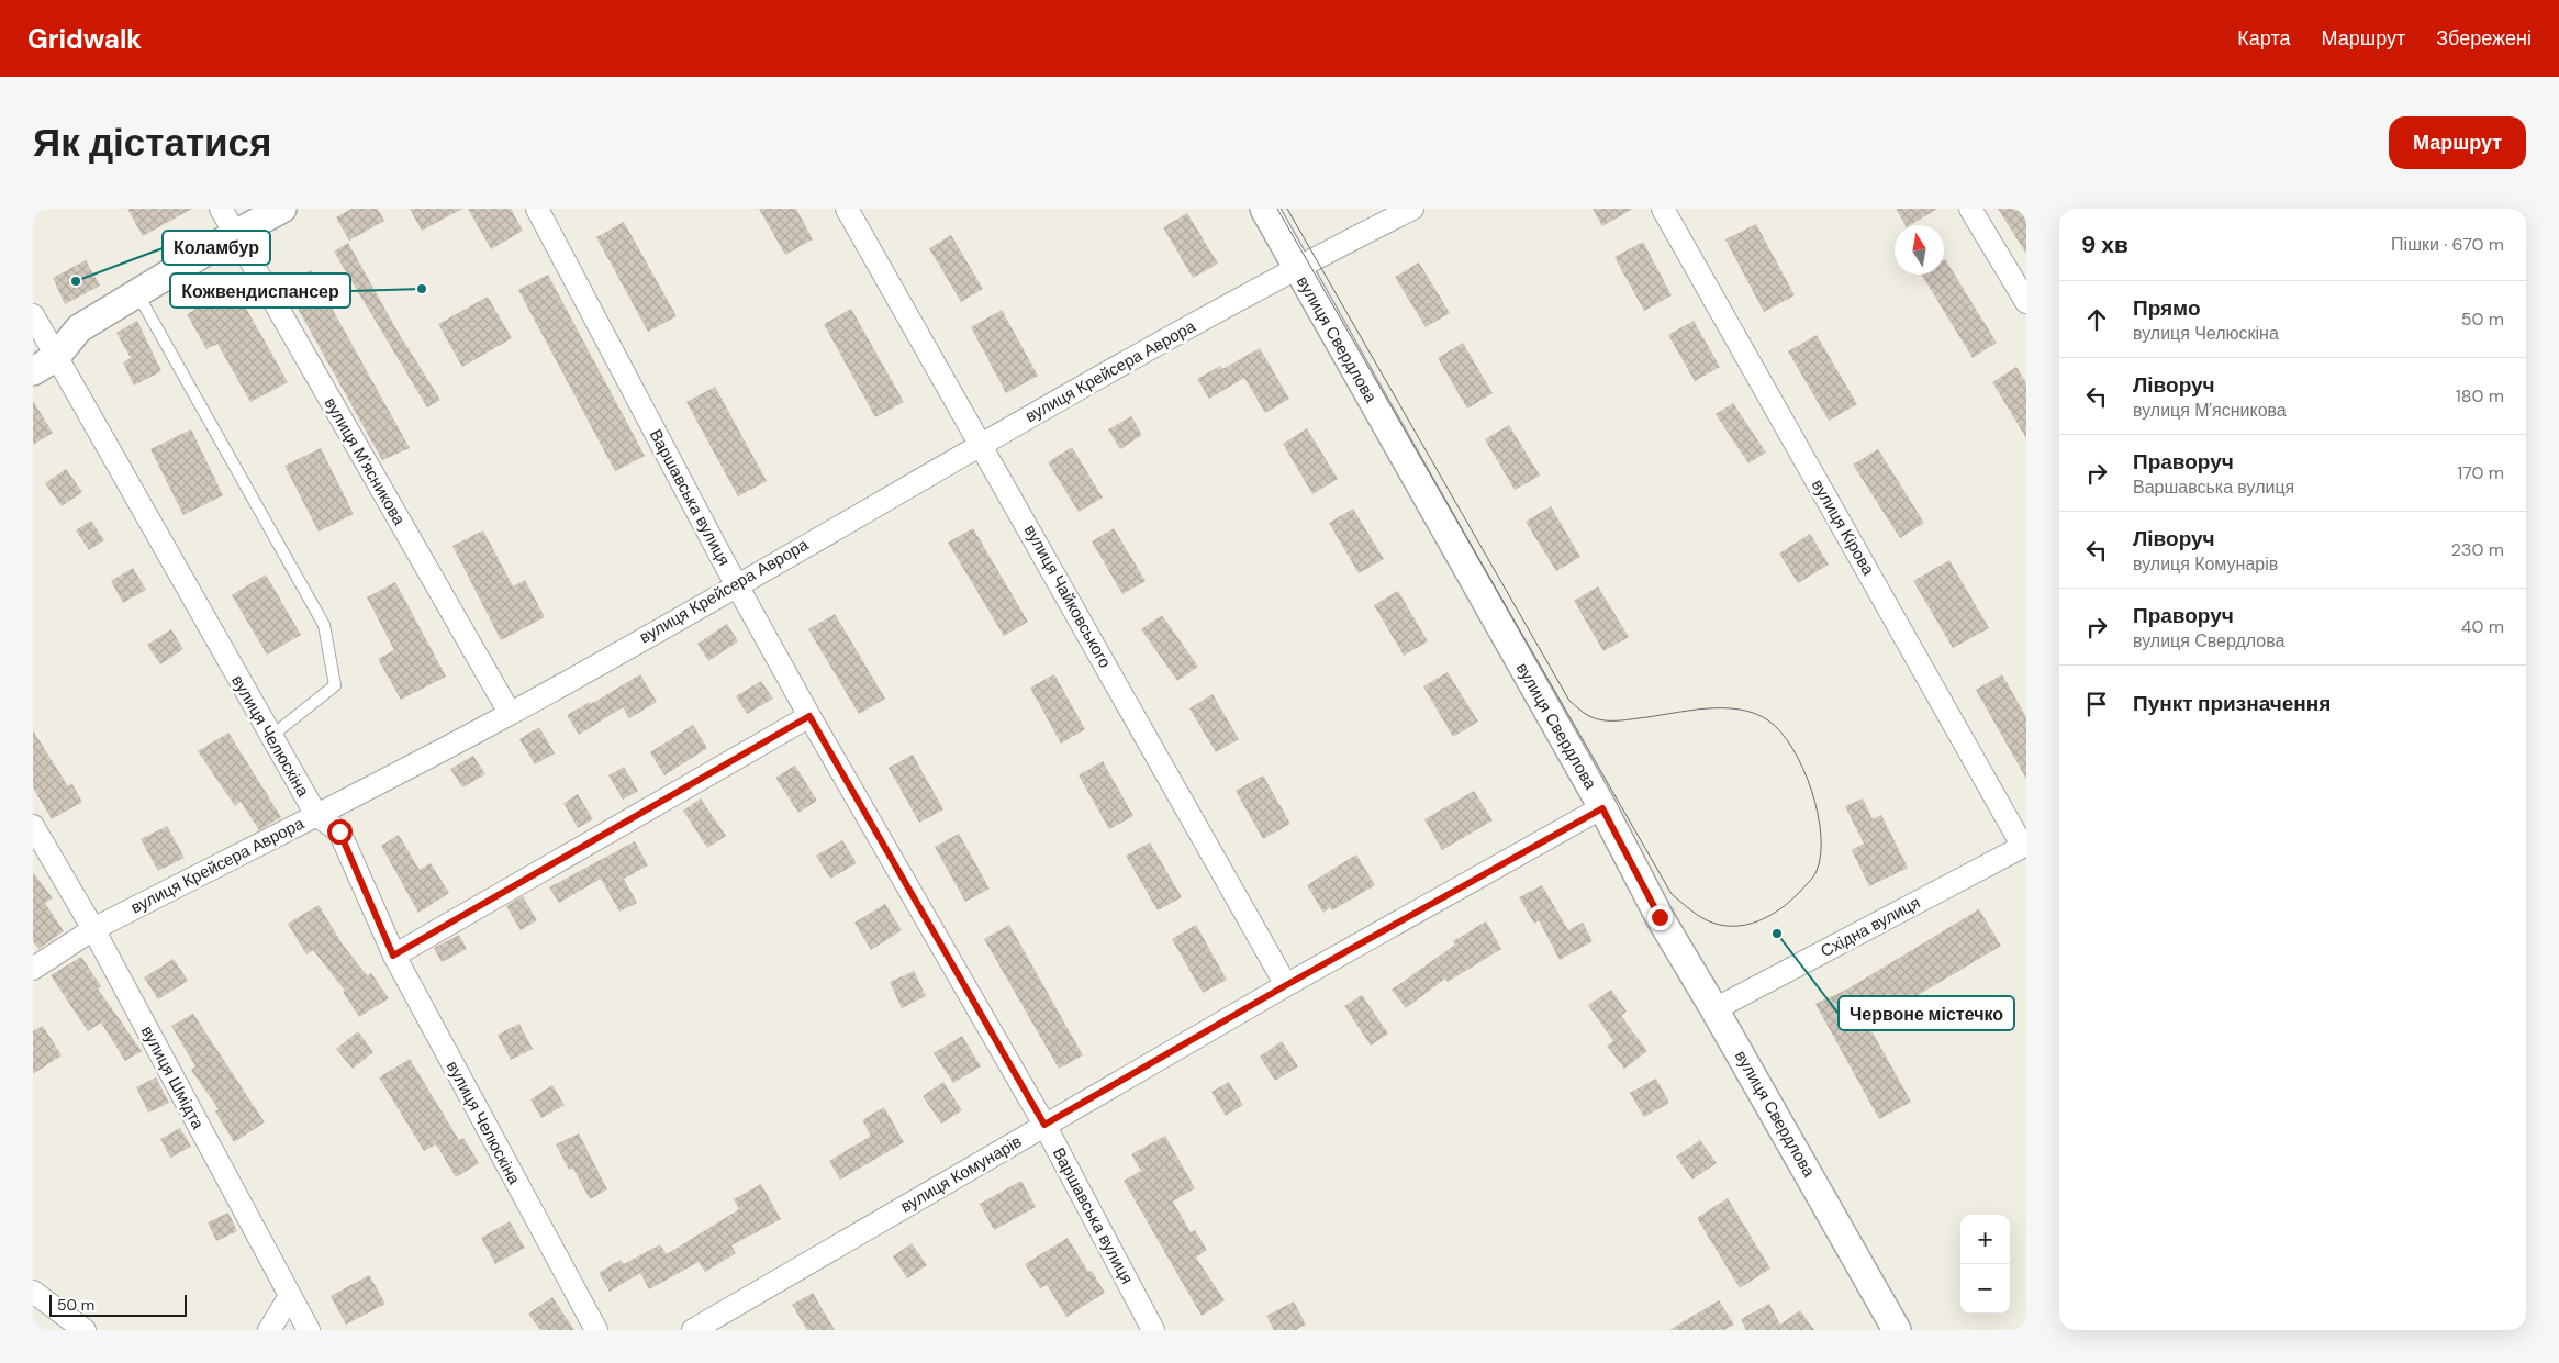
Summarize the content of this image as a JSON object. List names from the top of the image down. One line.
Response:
{"streets":{"street":["вулиця Свердлова","вулиця Крейсера Аврора","вулиця М'ясникова","Варшавська вулиця","вулиця Кірова","вулиця Чайковського","вулиця Челюскіна","Східна вулиця","вулиця Шмідта","вулиця Комунарів"]},"crossings":[["вулиця Свердлова","вулиця Крейсера Аврора"],["вулиця Свердлова","Східна вулиця"],["вулиця Свердлова","вулиця Комунарів"],["вулиця Крейсера Аврора","вулиця М'ясникова"],["вулиця Крейсера Аврора","Варшавська вулиця"],["вулиця Крейсера Аврора","вулиця Чайковського"],["вулиця Крейсера Аврора","вулиця Челюскіна"],["вулиця Крейсера Аврора","вулиця Шмідта"],["Варшавська вулиця","вулиця Комунарів"],["вулиця Кірова","Східна вулиця"],["вулиця Чайковського","вулиця Комунарів"]],"places":["Коламбур","Кожвендиспансер","Червоне містечко"],"scale_bar":"50 m","north":"top","page":{"header":"Gridwalk","nav":["Карта","Маршрут","Збережені"],"buttons":"Маршрут","title":"Як дістатися","heading":["9 хв","Пішки · 670 m"],"list":[["Прямо","вулиця Челюскіна","50 m"],["Ліворуч","вулиця М'ясникова","180 m"],["Праворуч","Варшавська вулиця","170 m"],["Ліворуч","вулиця Комунарів","230 m"],["Праворуч","вулиця Свердлова","40 m"],"Пункт призначення"],"map_buttons":["+","−"],"scale":"50 m"}}
